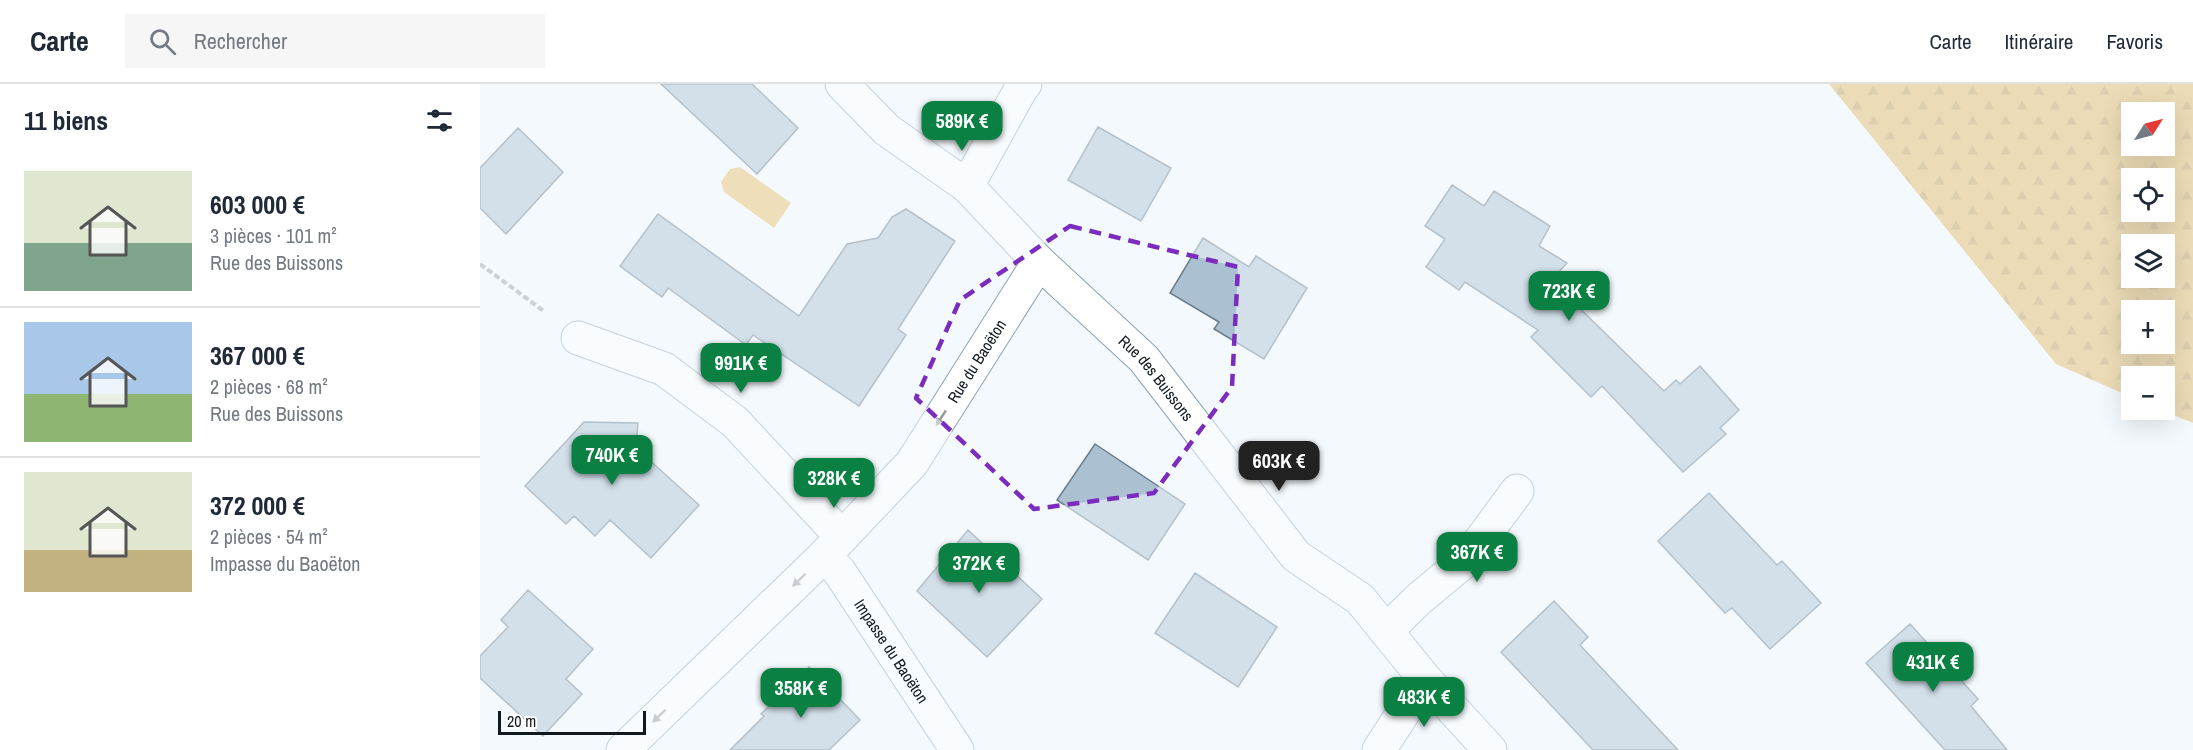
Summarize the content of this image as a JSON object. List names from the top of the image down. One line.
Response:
{"streets":{"street":["Rue du Baoëton","Rue des Buissons","Impasse du Baoëton"]},"crossings":[["Rue du Baoëton","Rue des Buissons"],["Rue du Baoëton","Impasse du Baoëton"]],"one_way":["Rue du Baoëton"],"scale_bar":"20 m","north":"top right","page":{"header":"Carte","search":"Rechercher","nav":["Carte","Itinéraire","Favoris"],"heading":"11 biens","price":["589K €","723K €","991K €","740K €","603K €","328K €","367K €","372K €","431K €","358K €","483K €"],"map_buttons":["+","−"],"list":[{"name":"603 000 €","note":"3 pièces · 101 m² · Rue des Buissons"},{"name":"367 000 €","note":"2 pièces · 68 m² · Rue des Buissons"},{"name":"372 000 €","note":"2 pièces · 54 m² · Impasse du Baoëton"}],"scale":"20 m"}}
